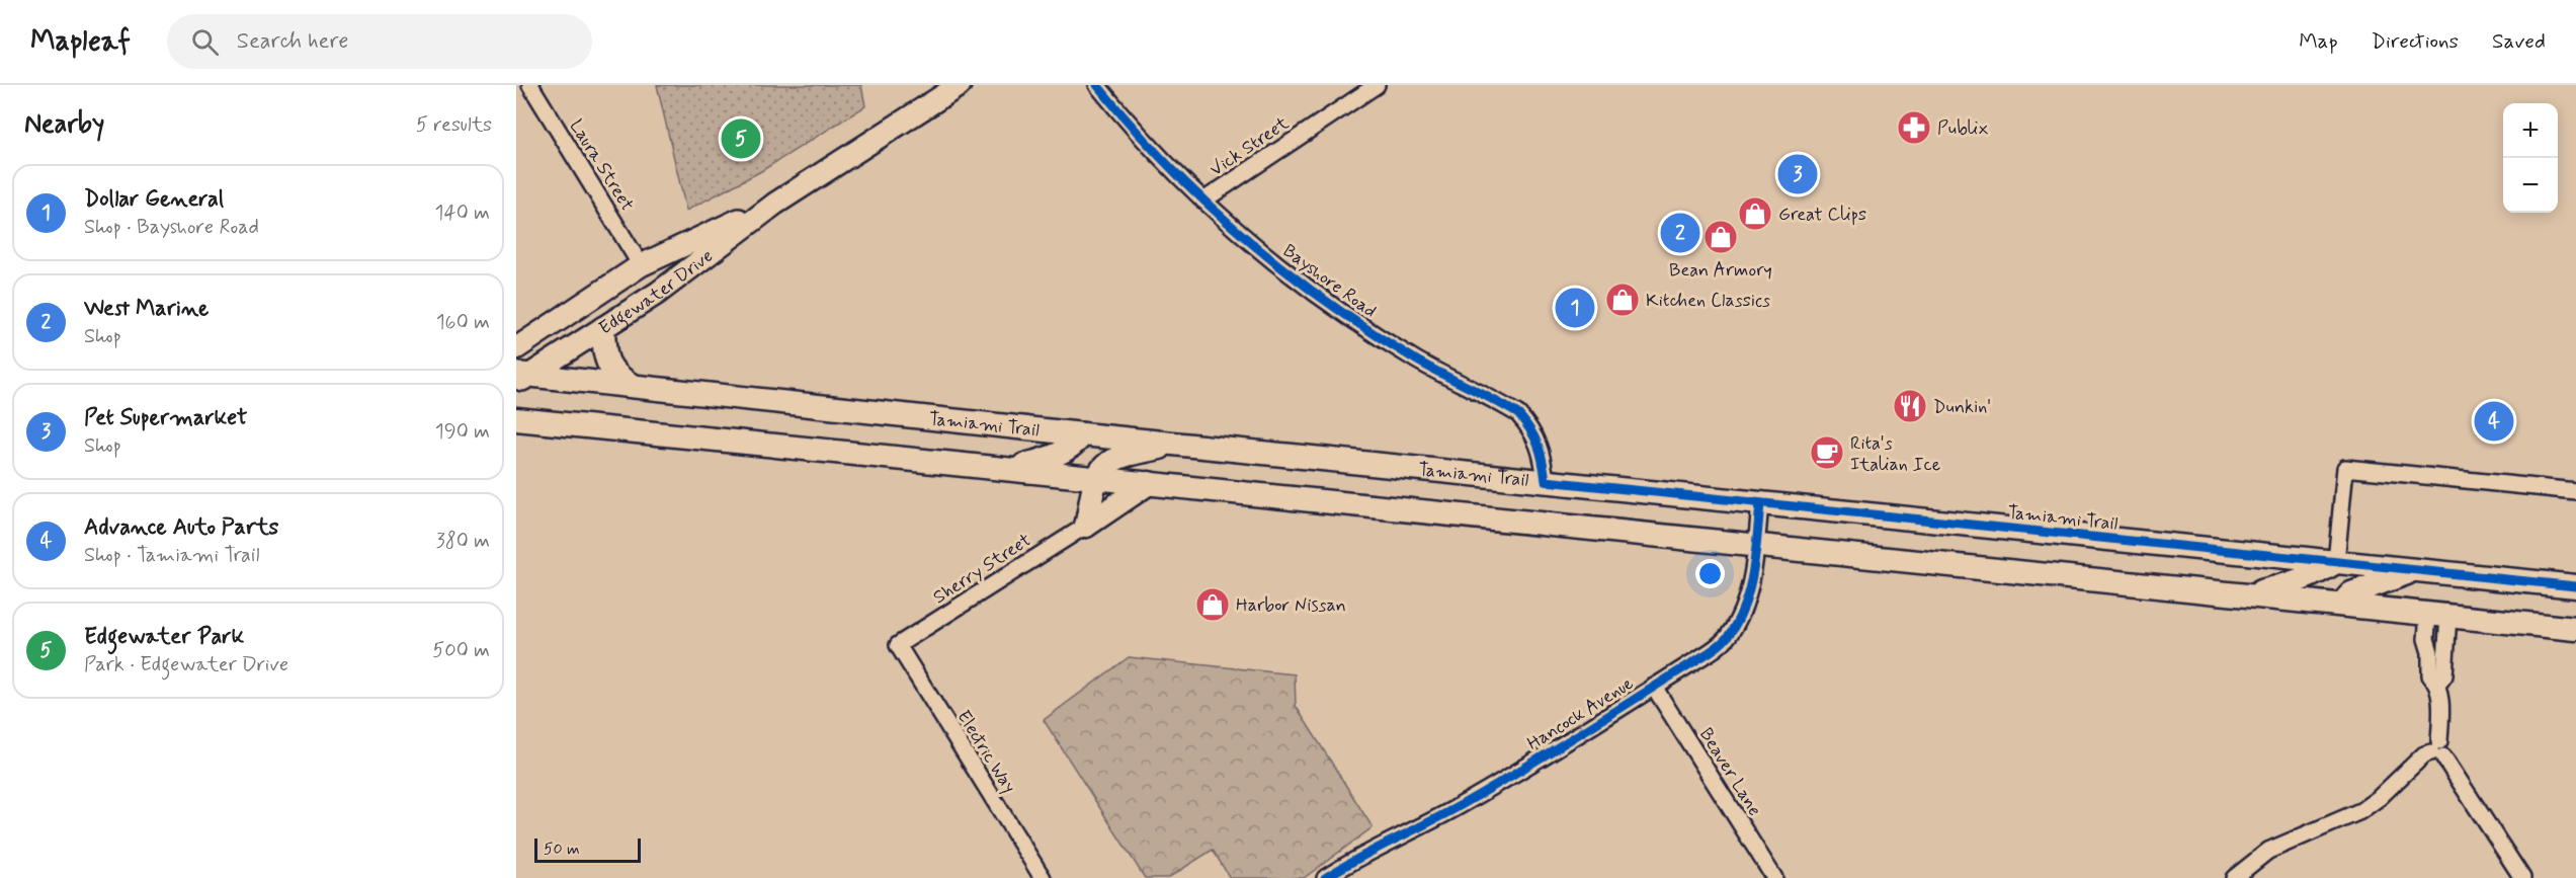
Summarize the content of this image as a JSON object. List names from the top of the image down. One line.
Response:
{"streets":{"main road":["Tamiami Trail"],"street":["Vick Street","Laura Street","Bayshore Road","Edgewater Drive","Sherry Street","Hancock Avenue","Electric Way","Beaver Lane"]},"crossings":[["Vick Street","Bayshore Road"],["Laura Street","Edgewater Drive"],["Bayshore Road","Tamiami Trail"],["Edgewater Drive","Tamiami Trail"],["Tamiami Trail","Hancock Avenue"],["Sherry Street","Electric Way"],["Hancock Avenue","Beaver Lane"]],"places":{"pharmacy":["Publix"],"shop":["Great Clips","Bean Armory","Kitchen Classics","Harbor Nissan"],"restaurant":["Dunkin'"],"cafe":["Rita's Italian Ice"]},"scale_bar":"50 m","page":{"header":"Mapleaf","search":"Search here","nav":["Map","Directions","Saved"],"heading":["Nearby","5 results"],"map_buttons":["+","−"],"pins":["5","3","2","1","4"],"list":[{"mark":"1","name":"Dollar General","note":"Shop · Bayshore Road","value":"140 m"},{"mark":"2","name":"West Marine","note":"Shop","value":"160 m"},{"mark":"3","name":"Pet Supermarket","note":"Shop","value":"190 m"},{"mark":"4","name":"Advance Auto Parts","note":"Shop · Tamiami Trail","value":"380 m"},{"mark":"5","name":"Edgewater Park","note":"Park · Edgewater Drive","value":"500 m"}],"scale":"50 m"}}
